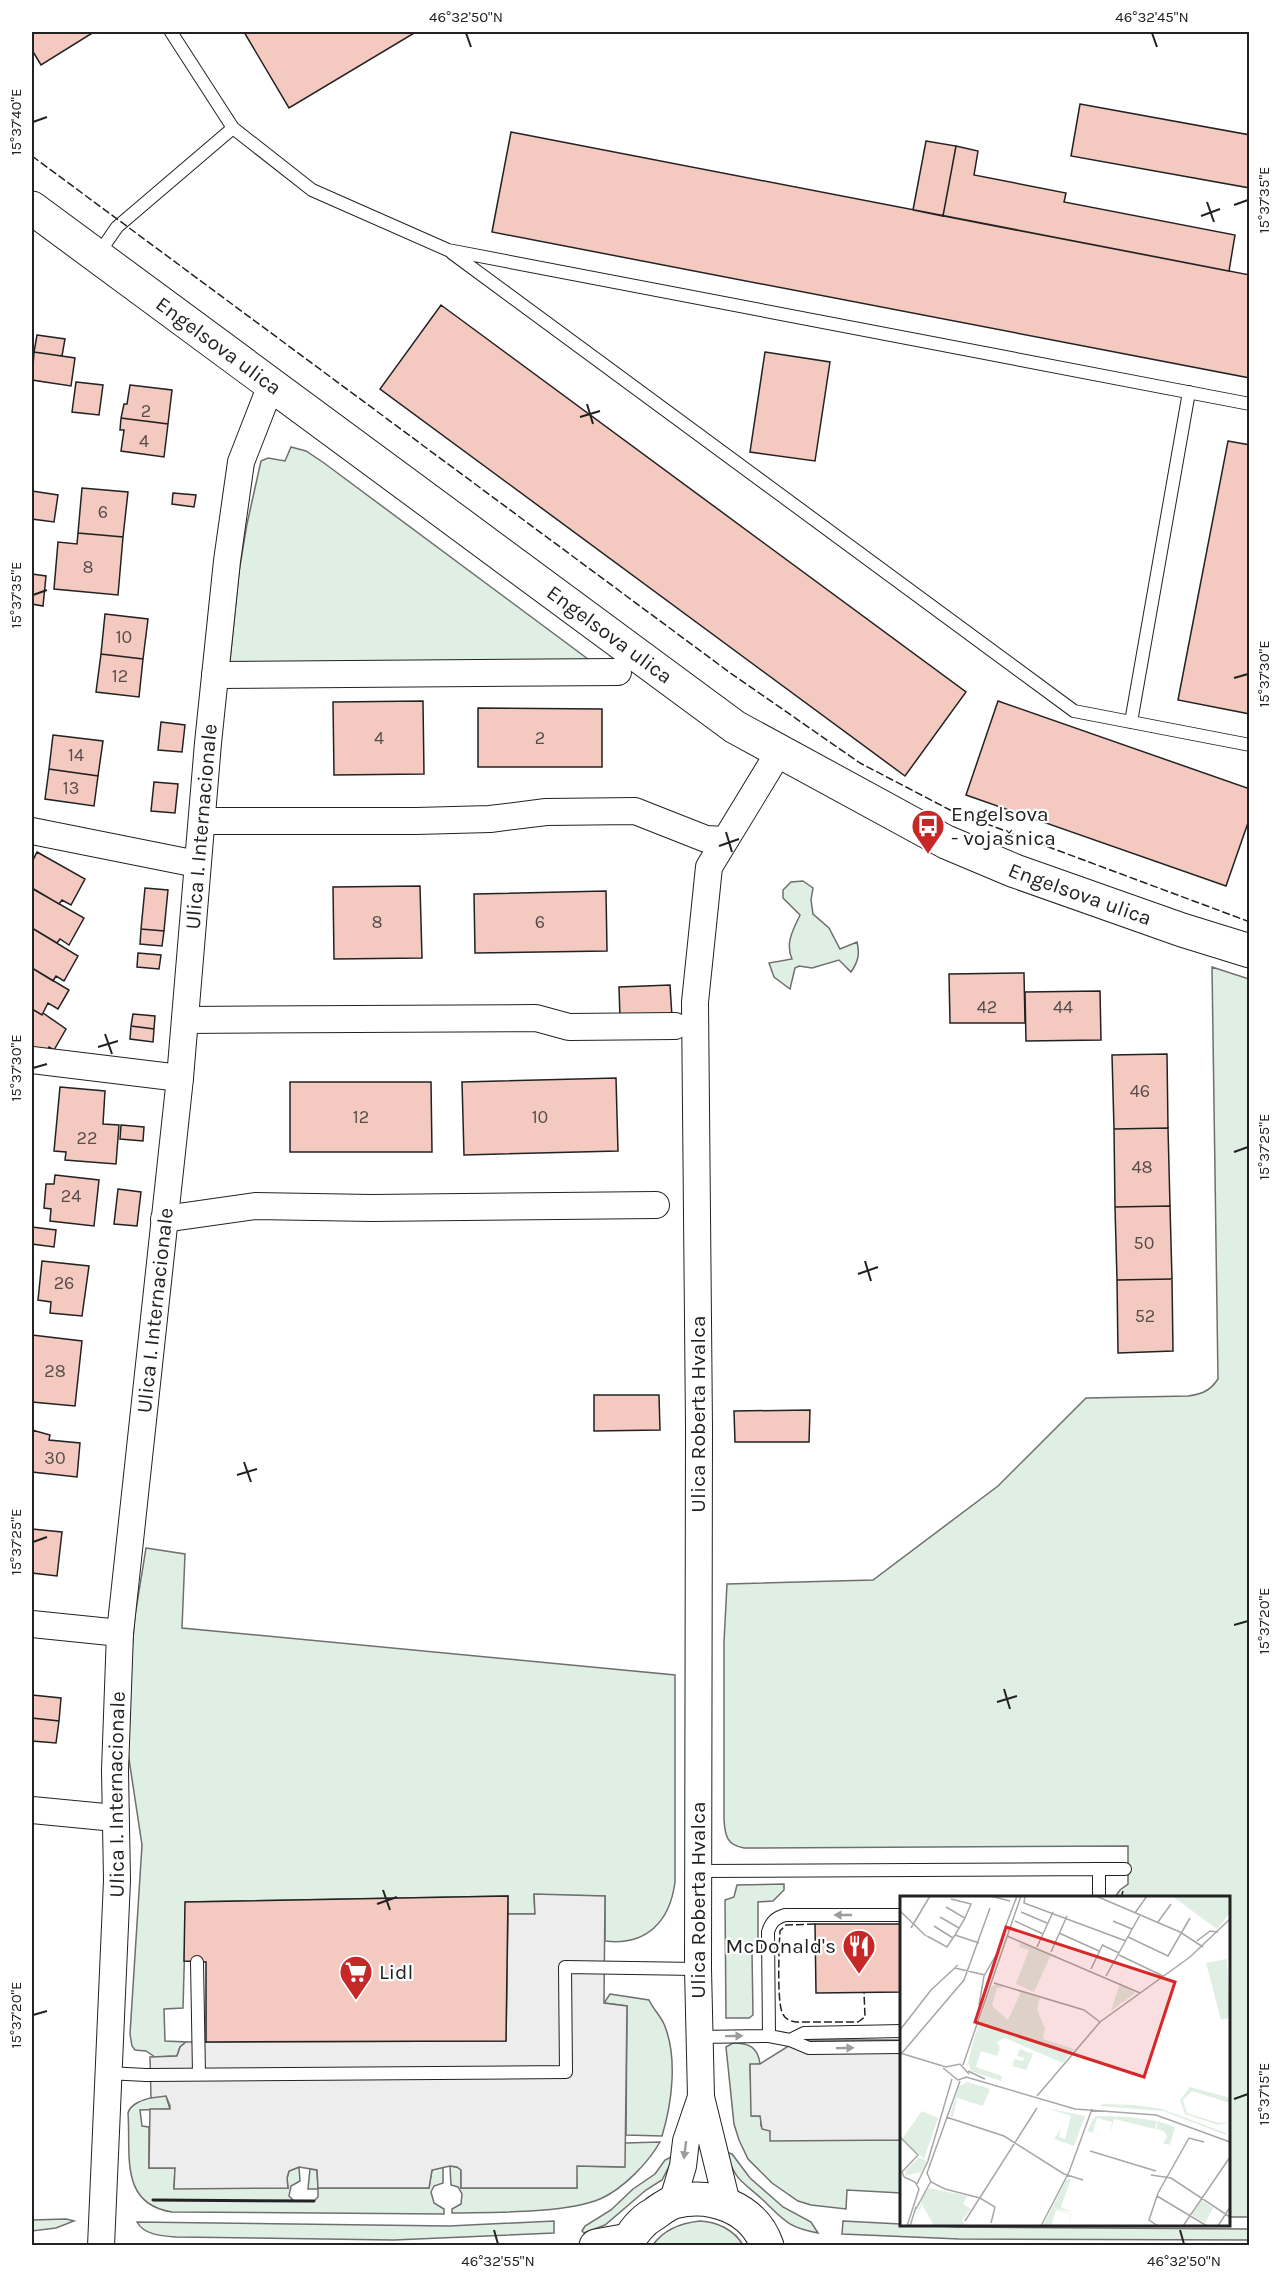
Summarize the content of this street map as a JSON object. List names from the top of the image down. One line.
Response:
{"streets":{"street":["Engelsova ulica","Ulica I. Internacionale","Ulica Roberta Hvalca"]},"crossings":[["Engelsova ulica","Ulica I. Internacionale"],["Engelsova ulica","Ulica Roberta Hvalca"]],"places":{"bus stop":["Engelsova - vojašnica"],"restaurant":["McDonald's"],"supermarket":["Lidl"]},"house_numbers":["2","4","6","8","10","12","4","2","14","13","8","6","42","44","46","12","10","22","48","24","50","26","52","28","30"],"coordinates":["46°32'50\"N","46°32'45\"N","15°37'40\"E","15°37'35\"E","15°37'30\"E","15°37'25\"E","15°37'20\"E","15°37'15\"E","46°32'55\"N"]}
